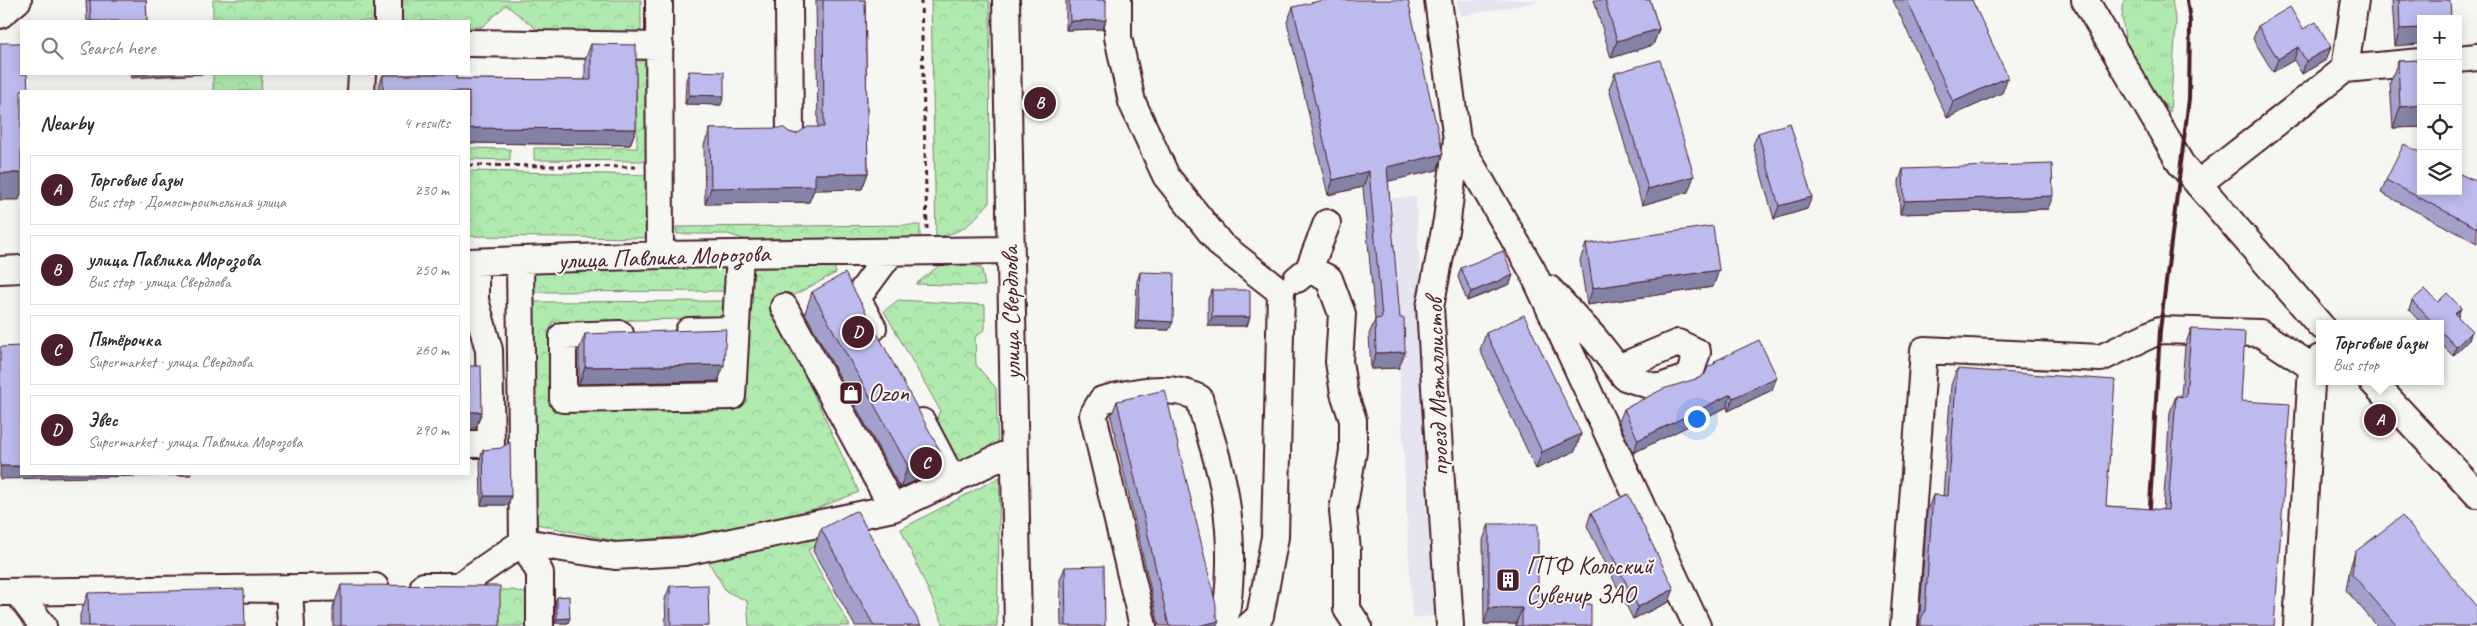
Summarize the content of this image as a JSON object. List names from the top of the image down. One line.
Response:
{"streets":{"street":["улица Павлика Морозова","улица Свердлова","проезд Металлистов"]},"crossings":[["улица Павлика Морозова","улица Свердлова"]],"places":{"shop":["Ozon"],"building":["ПТФ Кольский Сувенир ЗАО"]},"page":{"map_buttons":["+","−"],"search":"Search here","pins":["B","D","A","C"],"heading":["Nearby","4 results"],"list":[{"mark":"A","name":"Торговые базы","note":"Bus stop · Домостроительная улица","value":"230 m"},{"mark":"B","name":"улица Павлика Морозова","note":"Bus stop · улица Свердлова","value":"250 m"},{"mark":"C","name":"Пятёрочка","note":"Supermarket · улица Свердлова","value":"260 m"},{"mark":"D","name":"Эвес","note":"Supermarket · улица Павлика Морозова","value":"290 m"}],"popup":["Торговые базы","Bus stop"]}}
